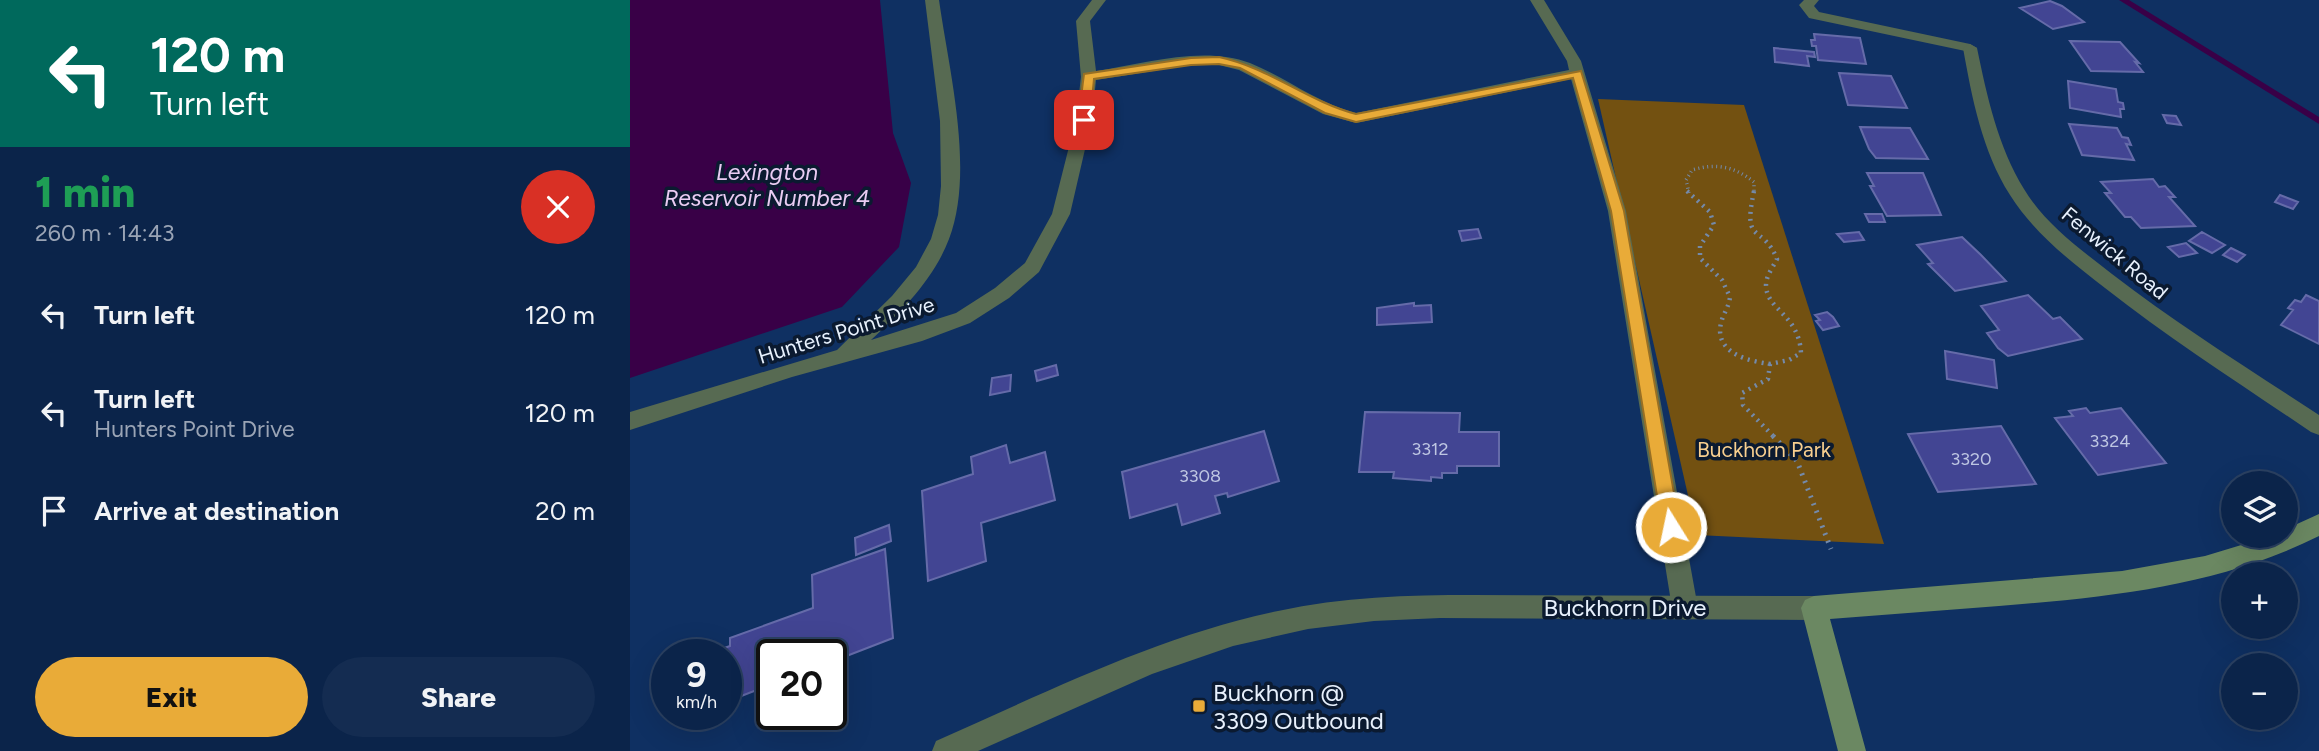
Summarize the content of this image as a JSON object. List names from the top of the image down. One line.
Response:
{"streets":{"street":["Fenwick Road","Hunters Point Drive","Buckhorn Drive"]},"water":["Lexington Reservoir Number 4"],"parks":["Buckhorn Park"],"places":{"transit":["Buckhorn @ 3309 Outbound"]},"house_numbers":["3324","3312","3320","3308"],"page":{"turn":["120 m","Turn left"],"heading":["1 min","260 m · 14:43"],"list":[{"name":"Turn left","value":"120 m"},{"name":"Turn left","note":"Hunters Point Drive","value":"120 m"},{"name":"Arrive at destination","value":"20 m"}],"map_buttons":["+","−"],"speed":"9 km/h","limit":"20","buttons":["Exit","Share"]}}
